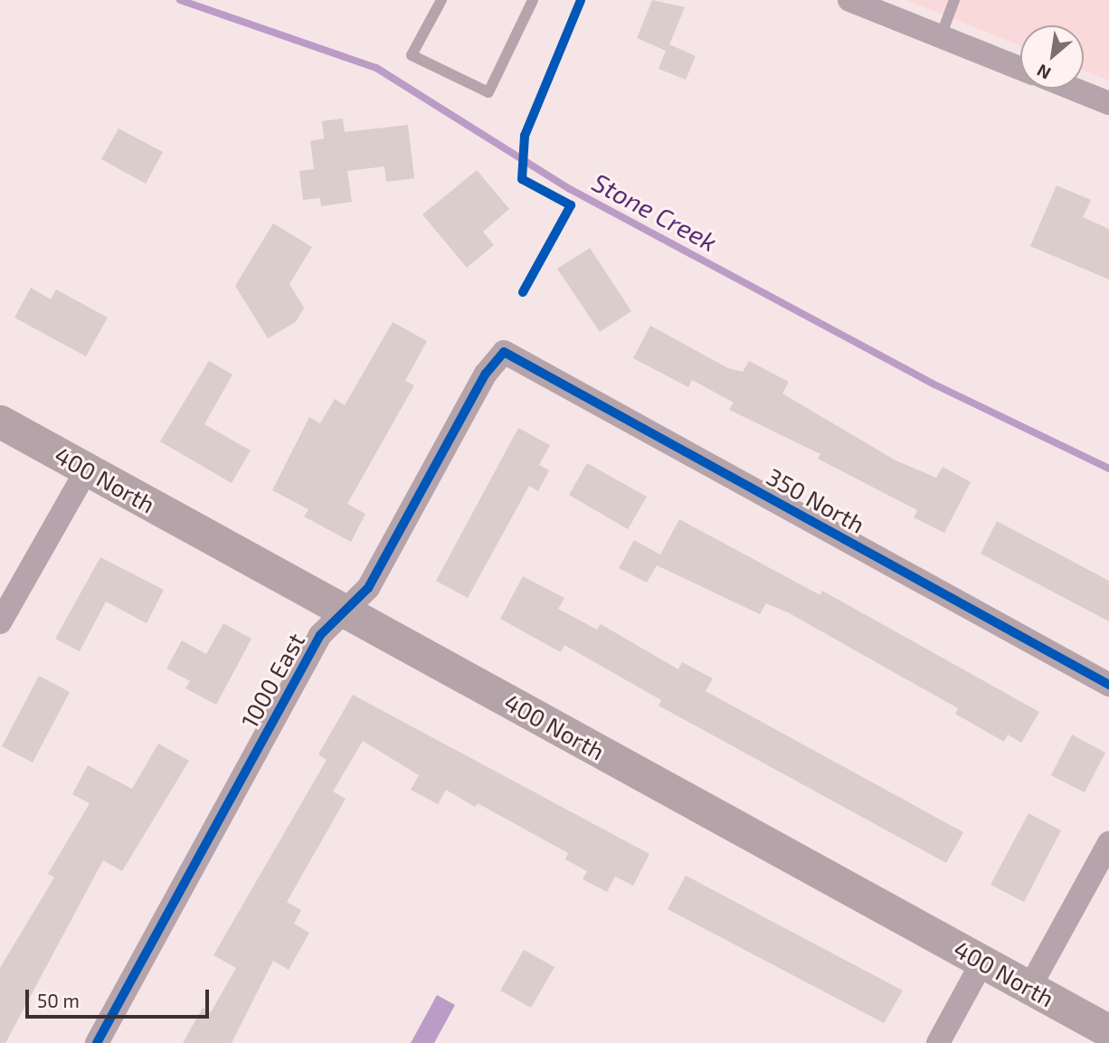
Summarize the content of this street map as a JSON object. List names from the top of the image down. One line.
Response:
{"streets":{"main road":["400 North"],"street":["350 North","1000 East"]},"crossings":[["400 North","1000 East"],["350 North","1000 East"]],"water":["Stone Creek"],"scale_bar":"50 m","north":"bottom left"}
